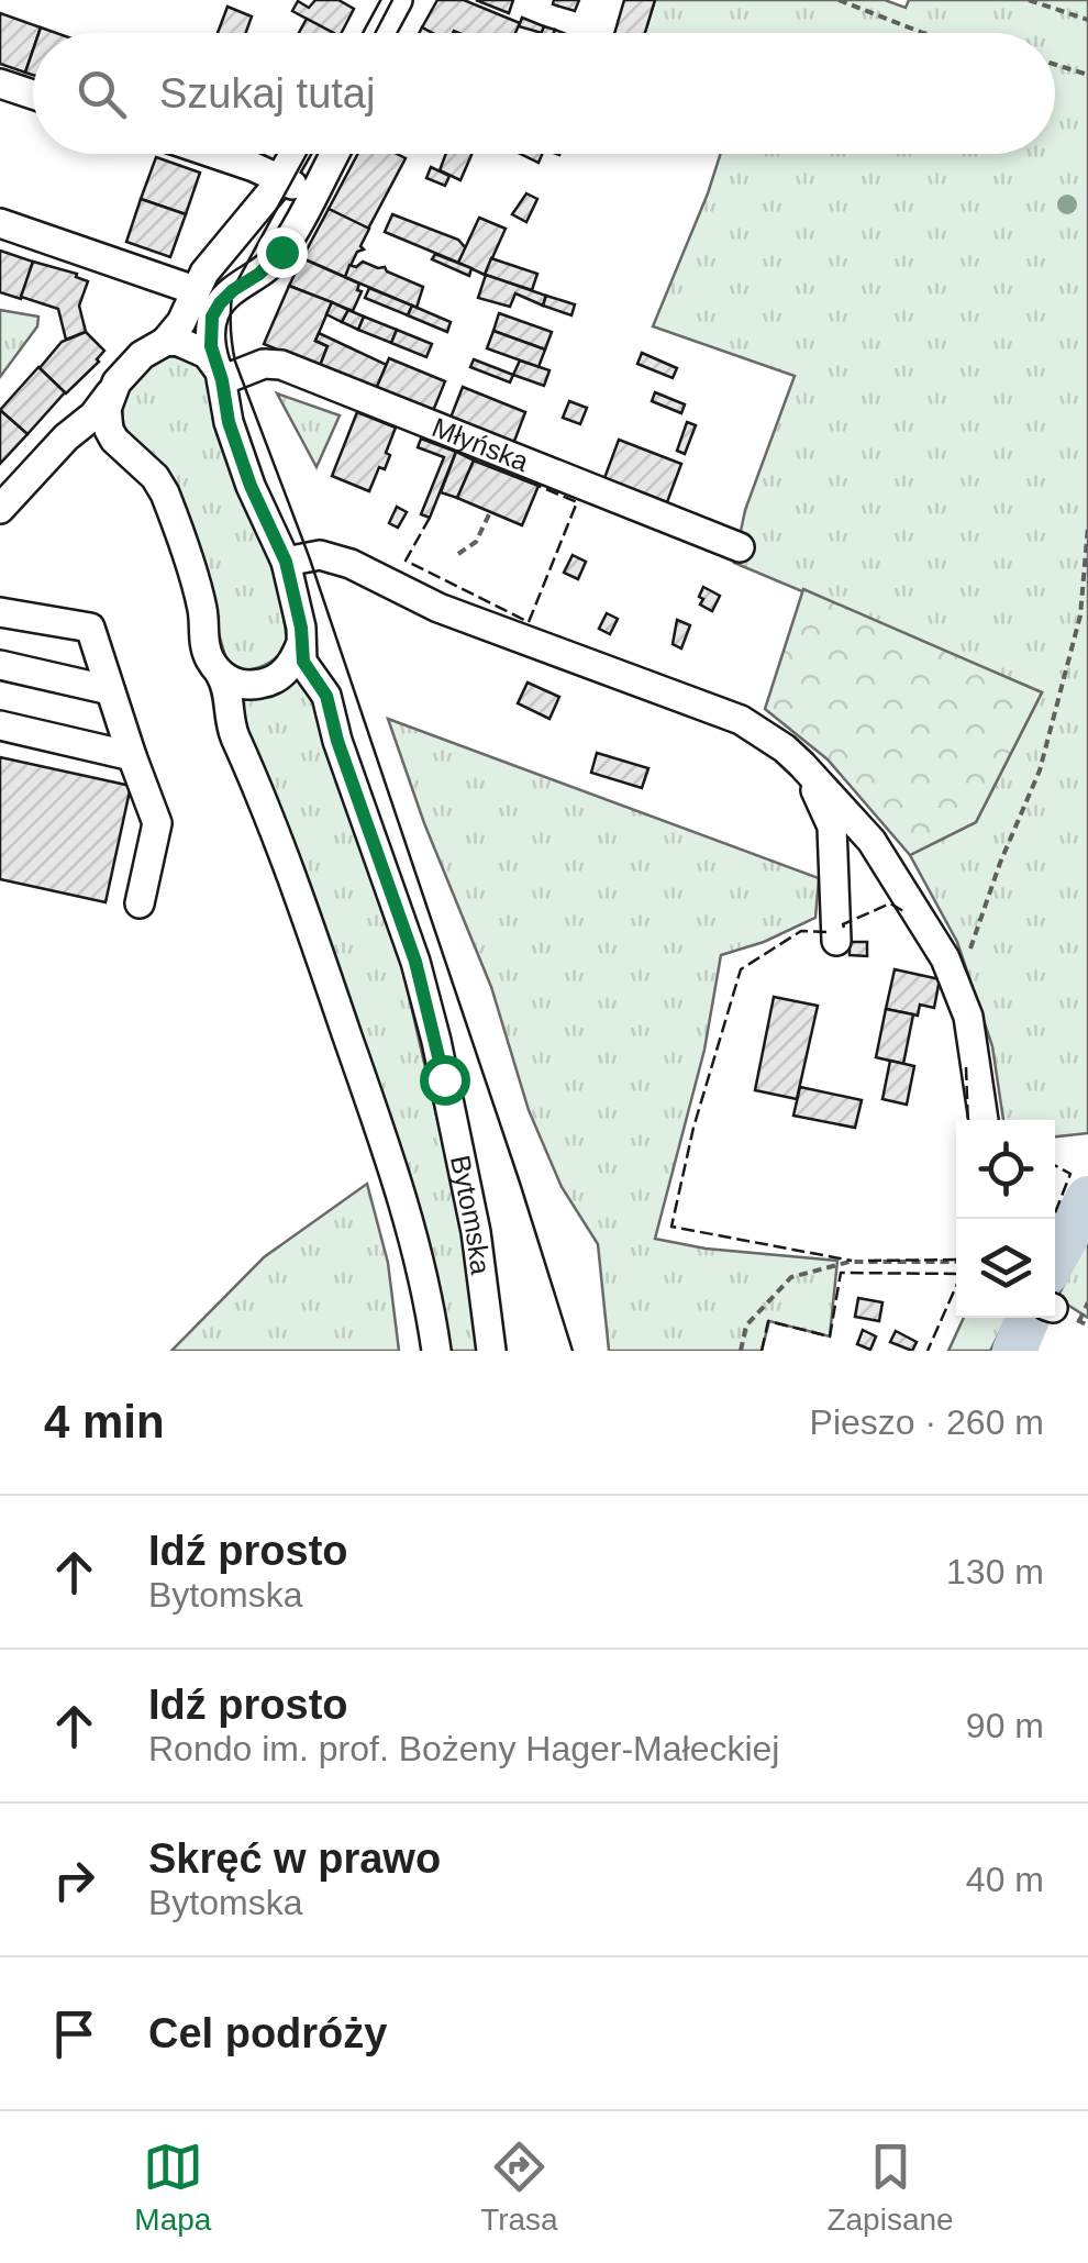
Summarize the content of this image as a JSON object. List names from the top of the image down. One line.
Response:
{"streets":{"street":["Młyńska","Bytomska"]},"crossings":[["Młyńska","Bytomska"]],"page":{"search":"Szukaj tutaj","heading":["4 min","Pieszo · 260 m"],"list":[["Idź prosto","Bytomska","130 m"],["Idź prosto","Rondo im. prof. Bożeny Hager-Małeckiej","90 m"],["Skręć w prawo","Bytomska","40 m"],"Cel podróży"],"nav":["Mapa","Trasa","Zapisane"]}}
